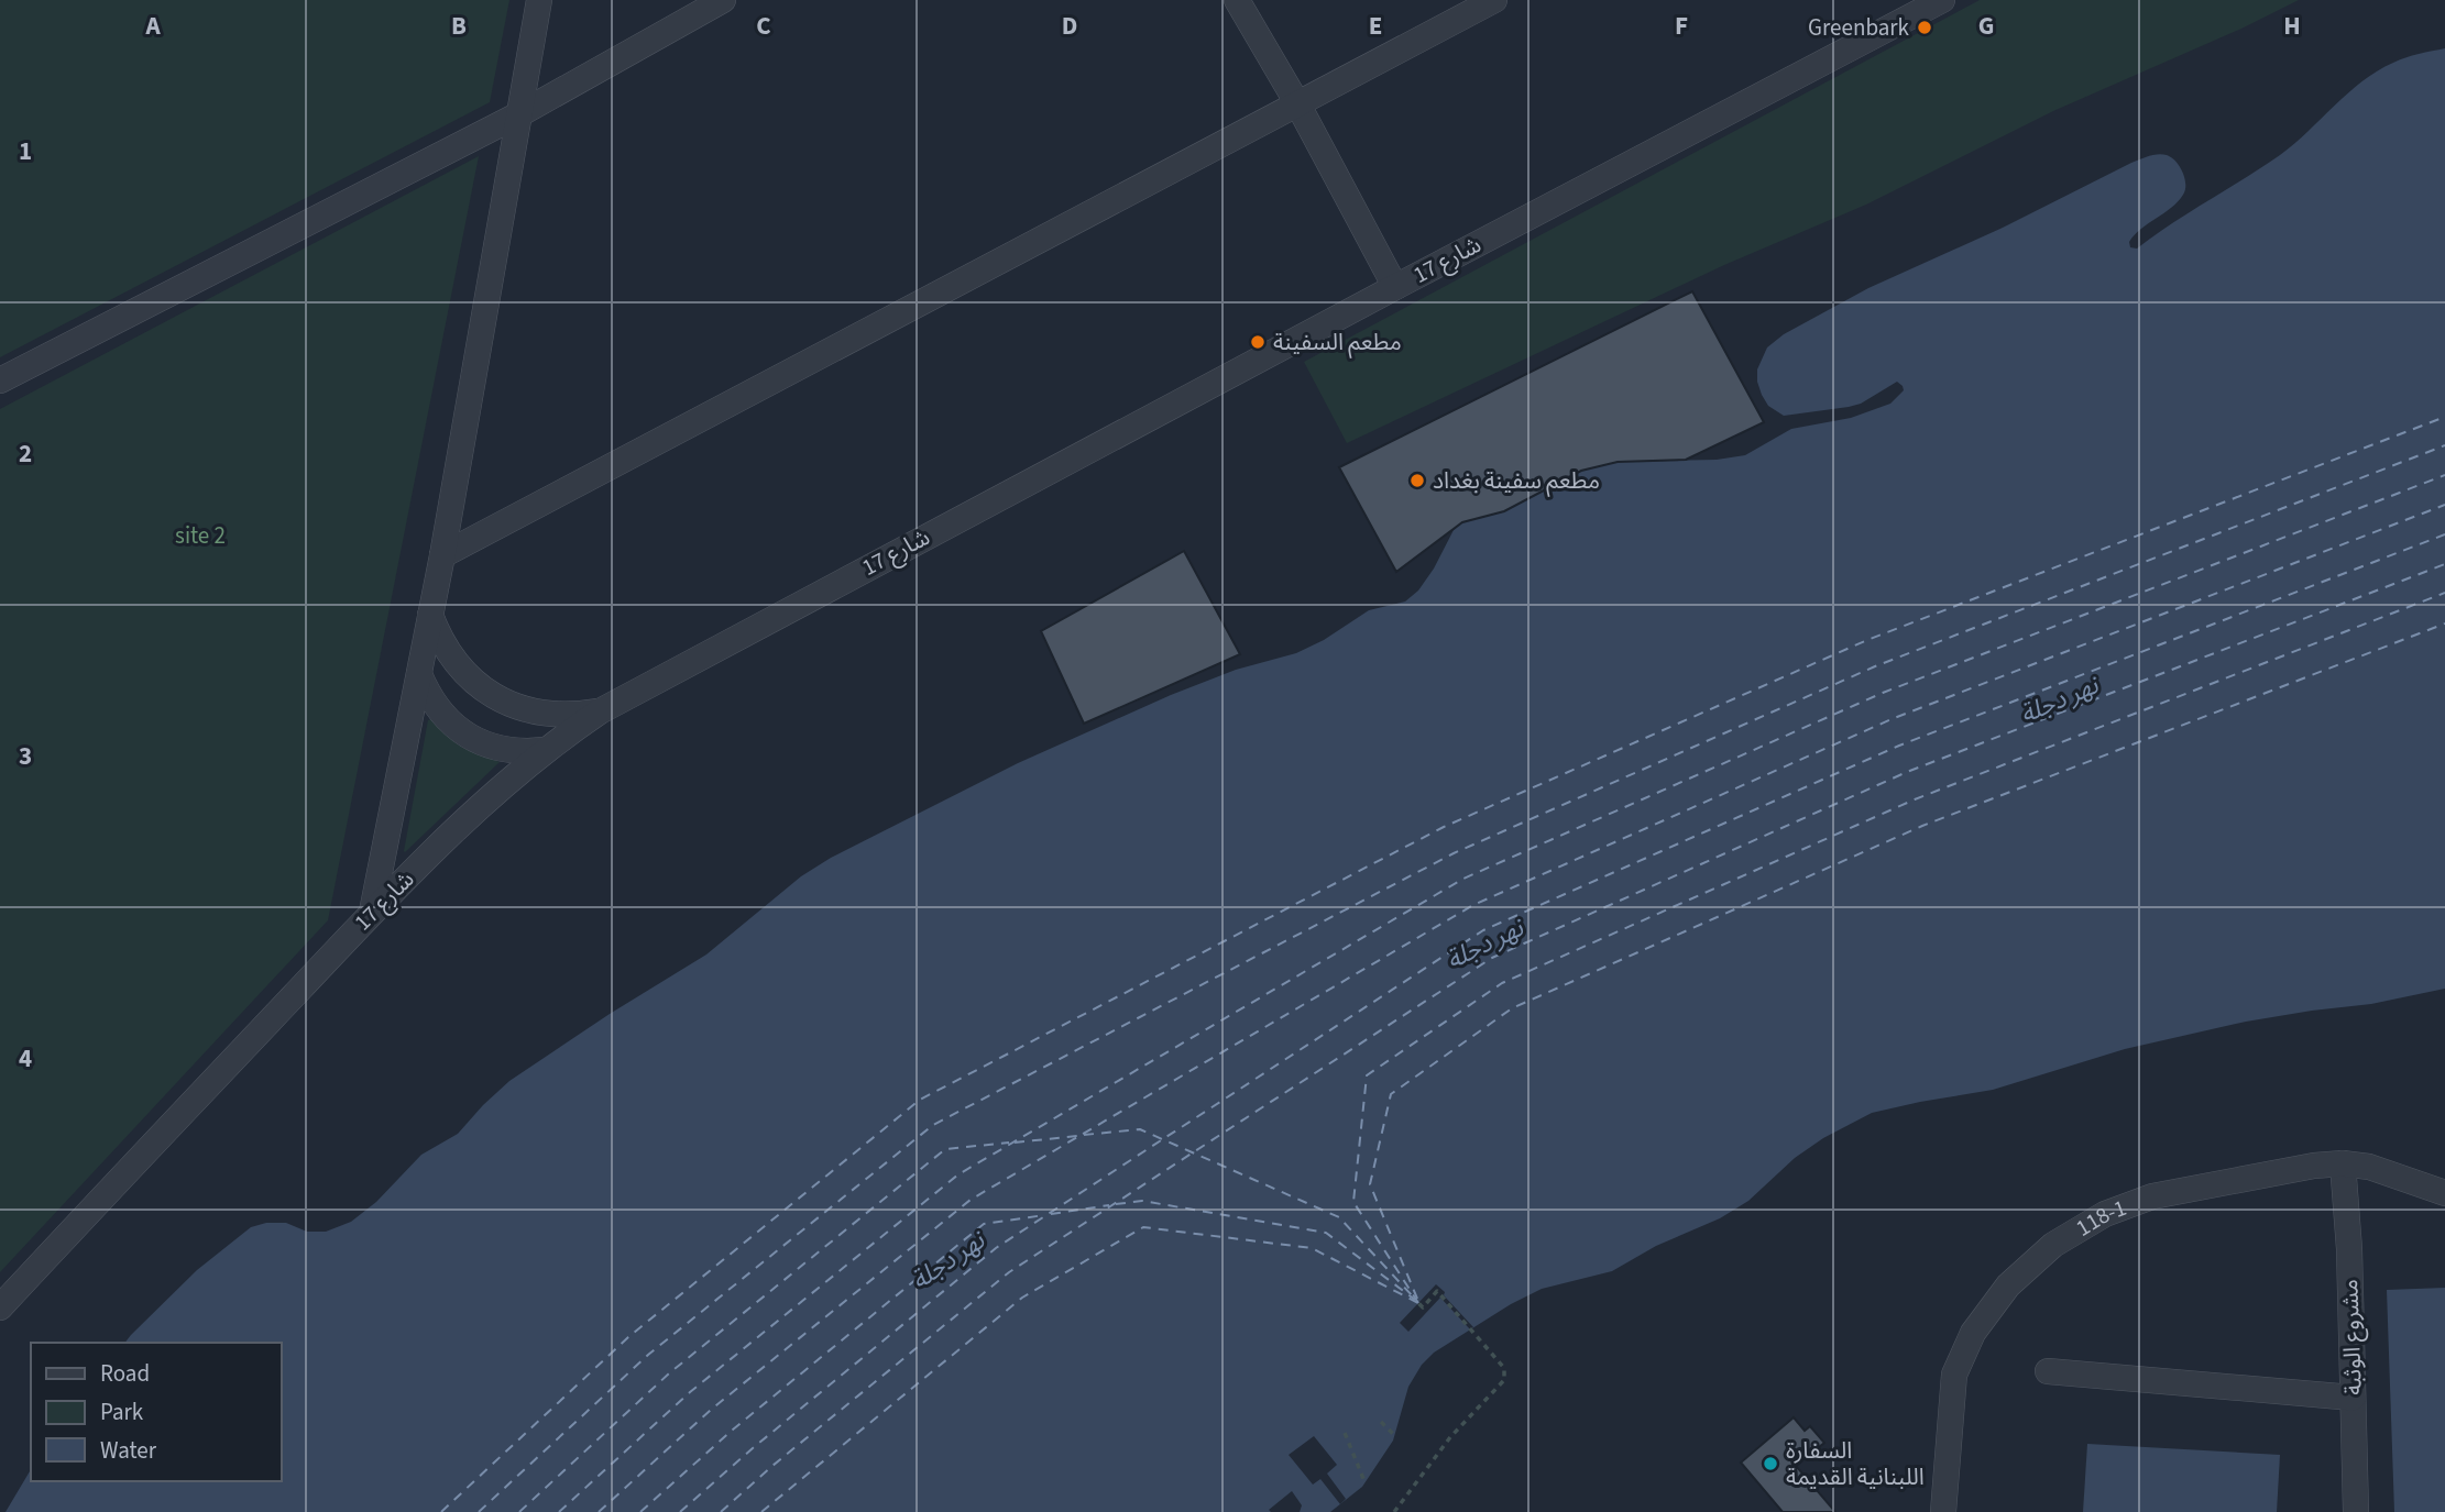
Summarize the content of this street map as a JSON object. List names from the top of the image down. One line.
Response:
{"streets":{"street":["شارع 17","118-1","مشروع الوثبة"]},"crossings":[["118-1","مشروع الوثبة"]],"water":["نهر دجلة"],"parks":["site 2"],"places":["Greenbark","مطعم السفينة","مطعم سفينة بغداد","السفارة اللبنانية القديمة"],"legend":["Road","Park","Water"],"grid":{"columns":["A","B","C","D","E","F","G","H"],"rows":["1","2","3","4"]}}
